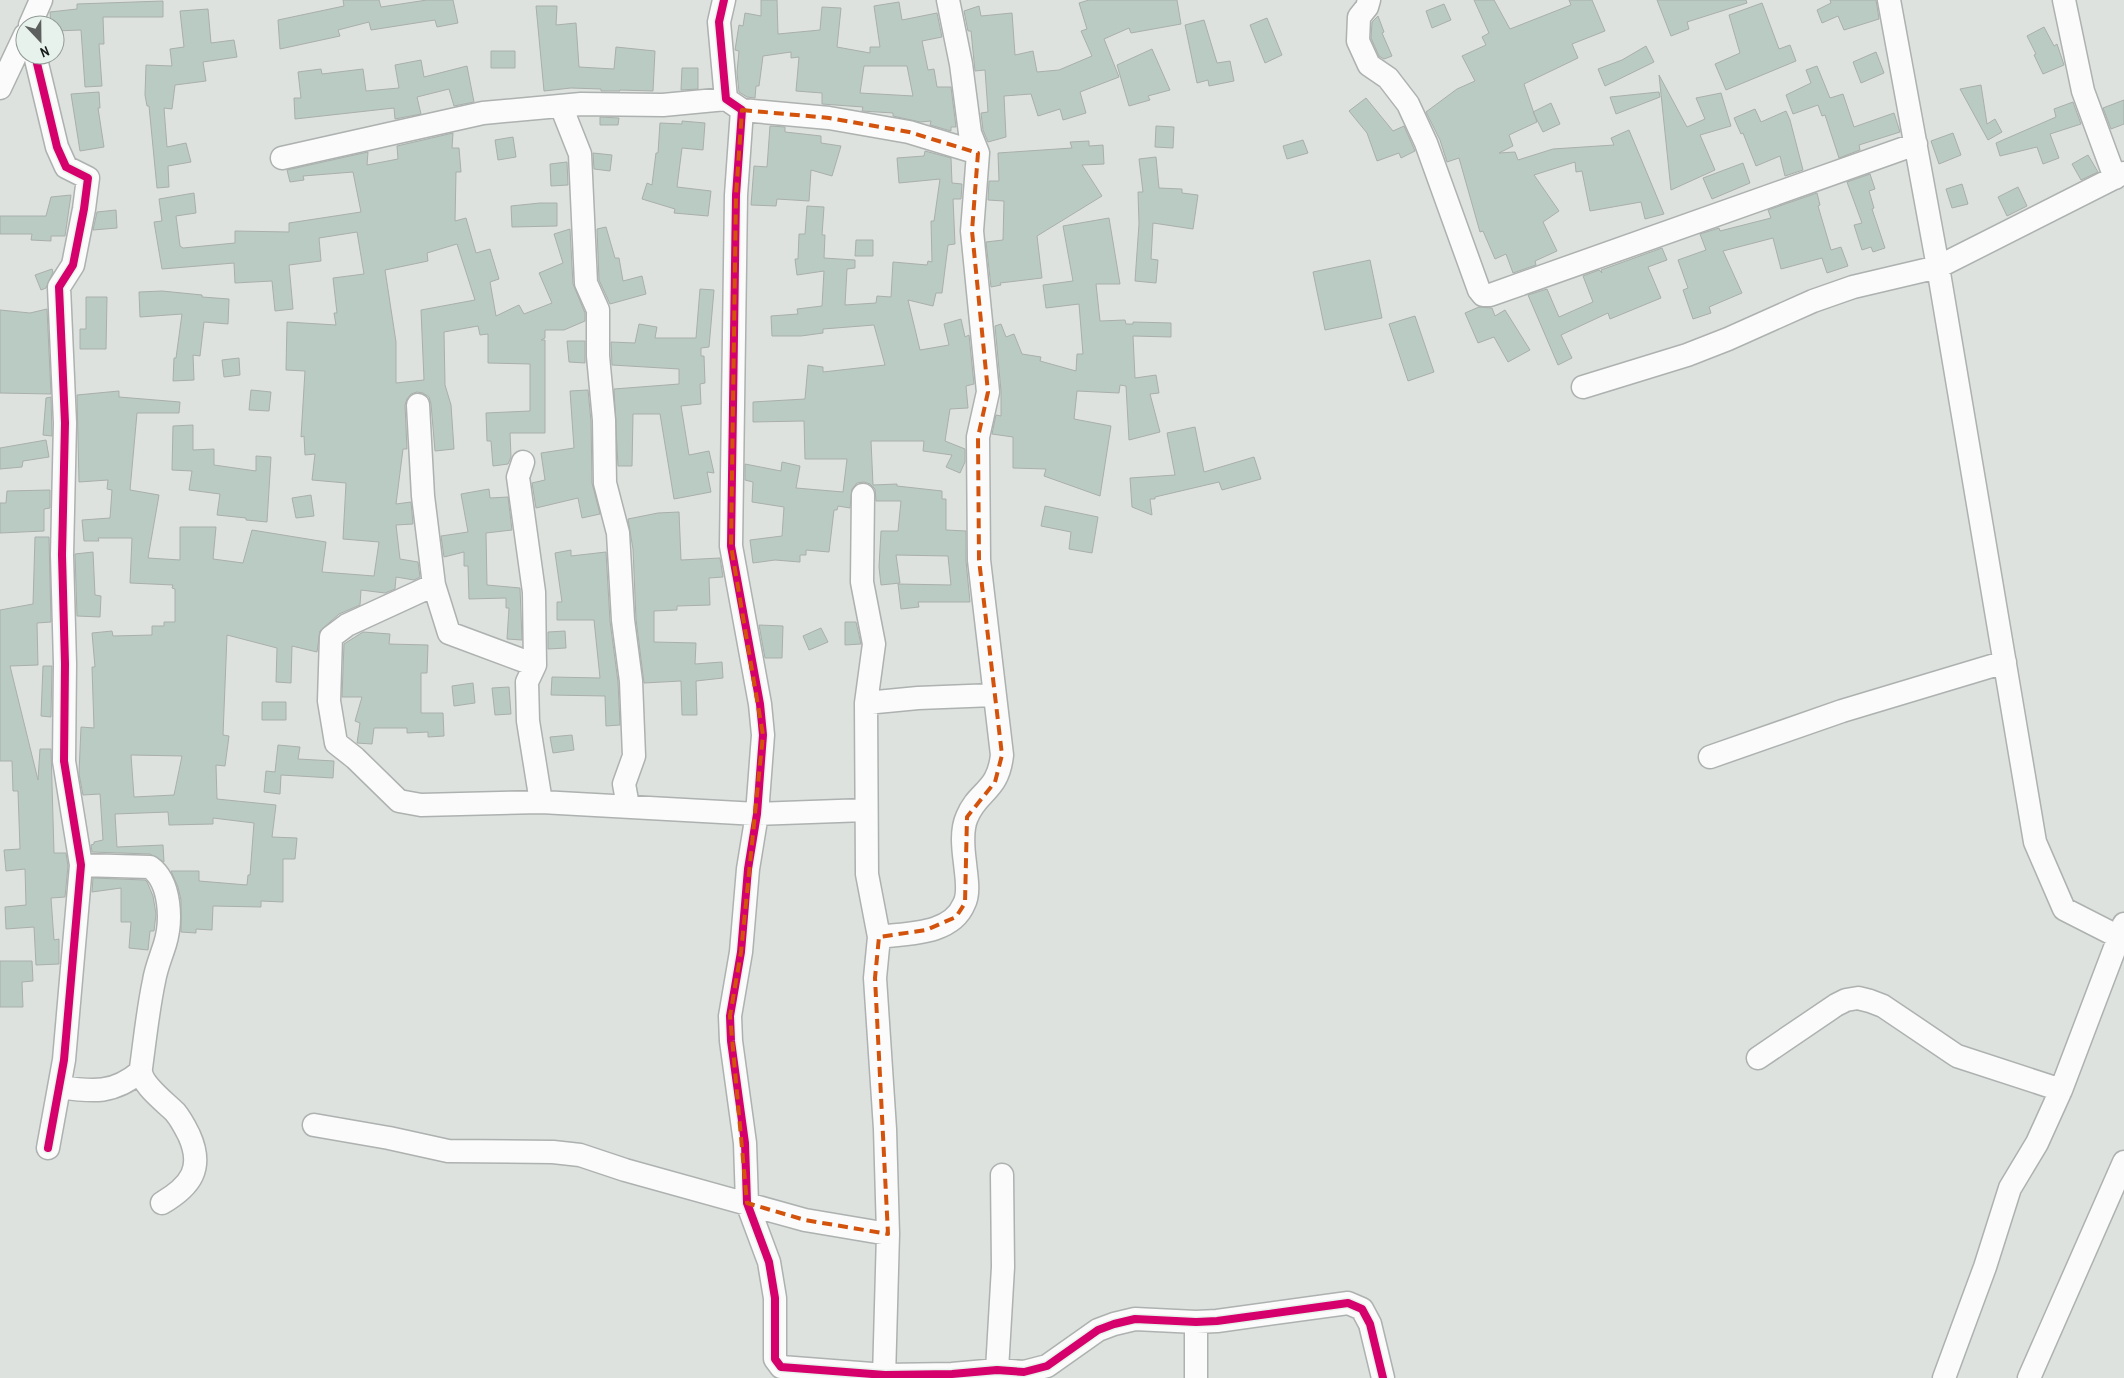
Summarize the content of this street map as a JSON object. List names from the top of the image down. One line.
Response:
{"north":"bottom"}
